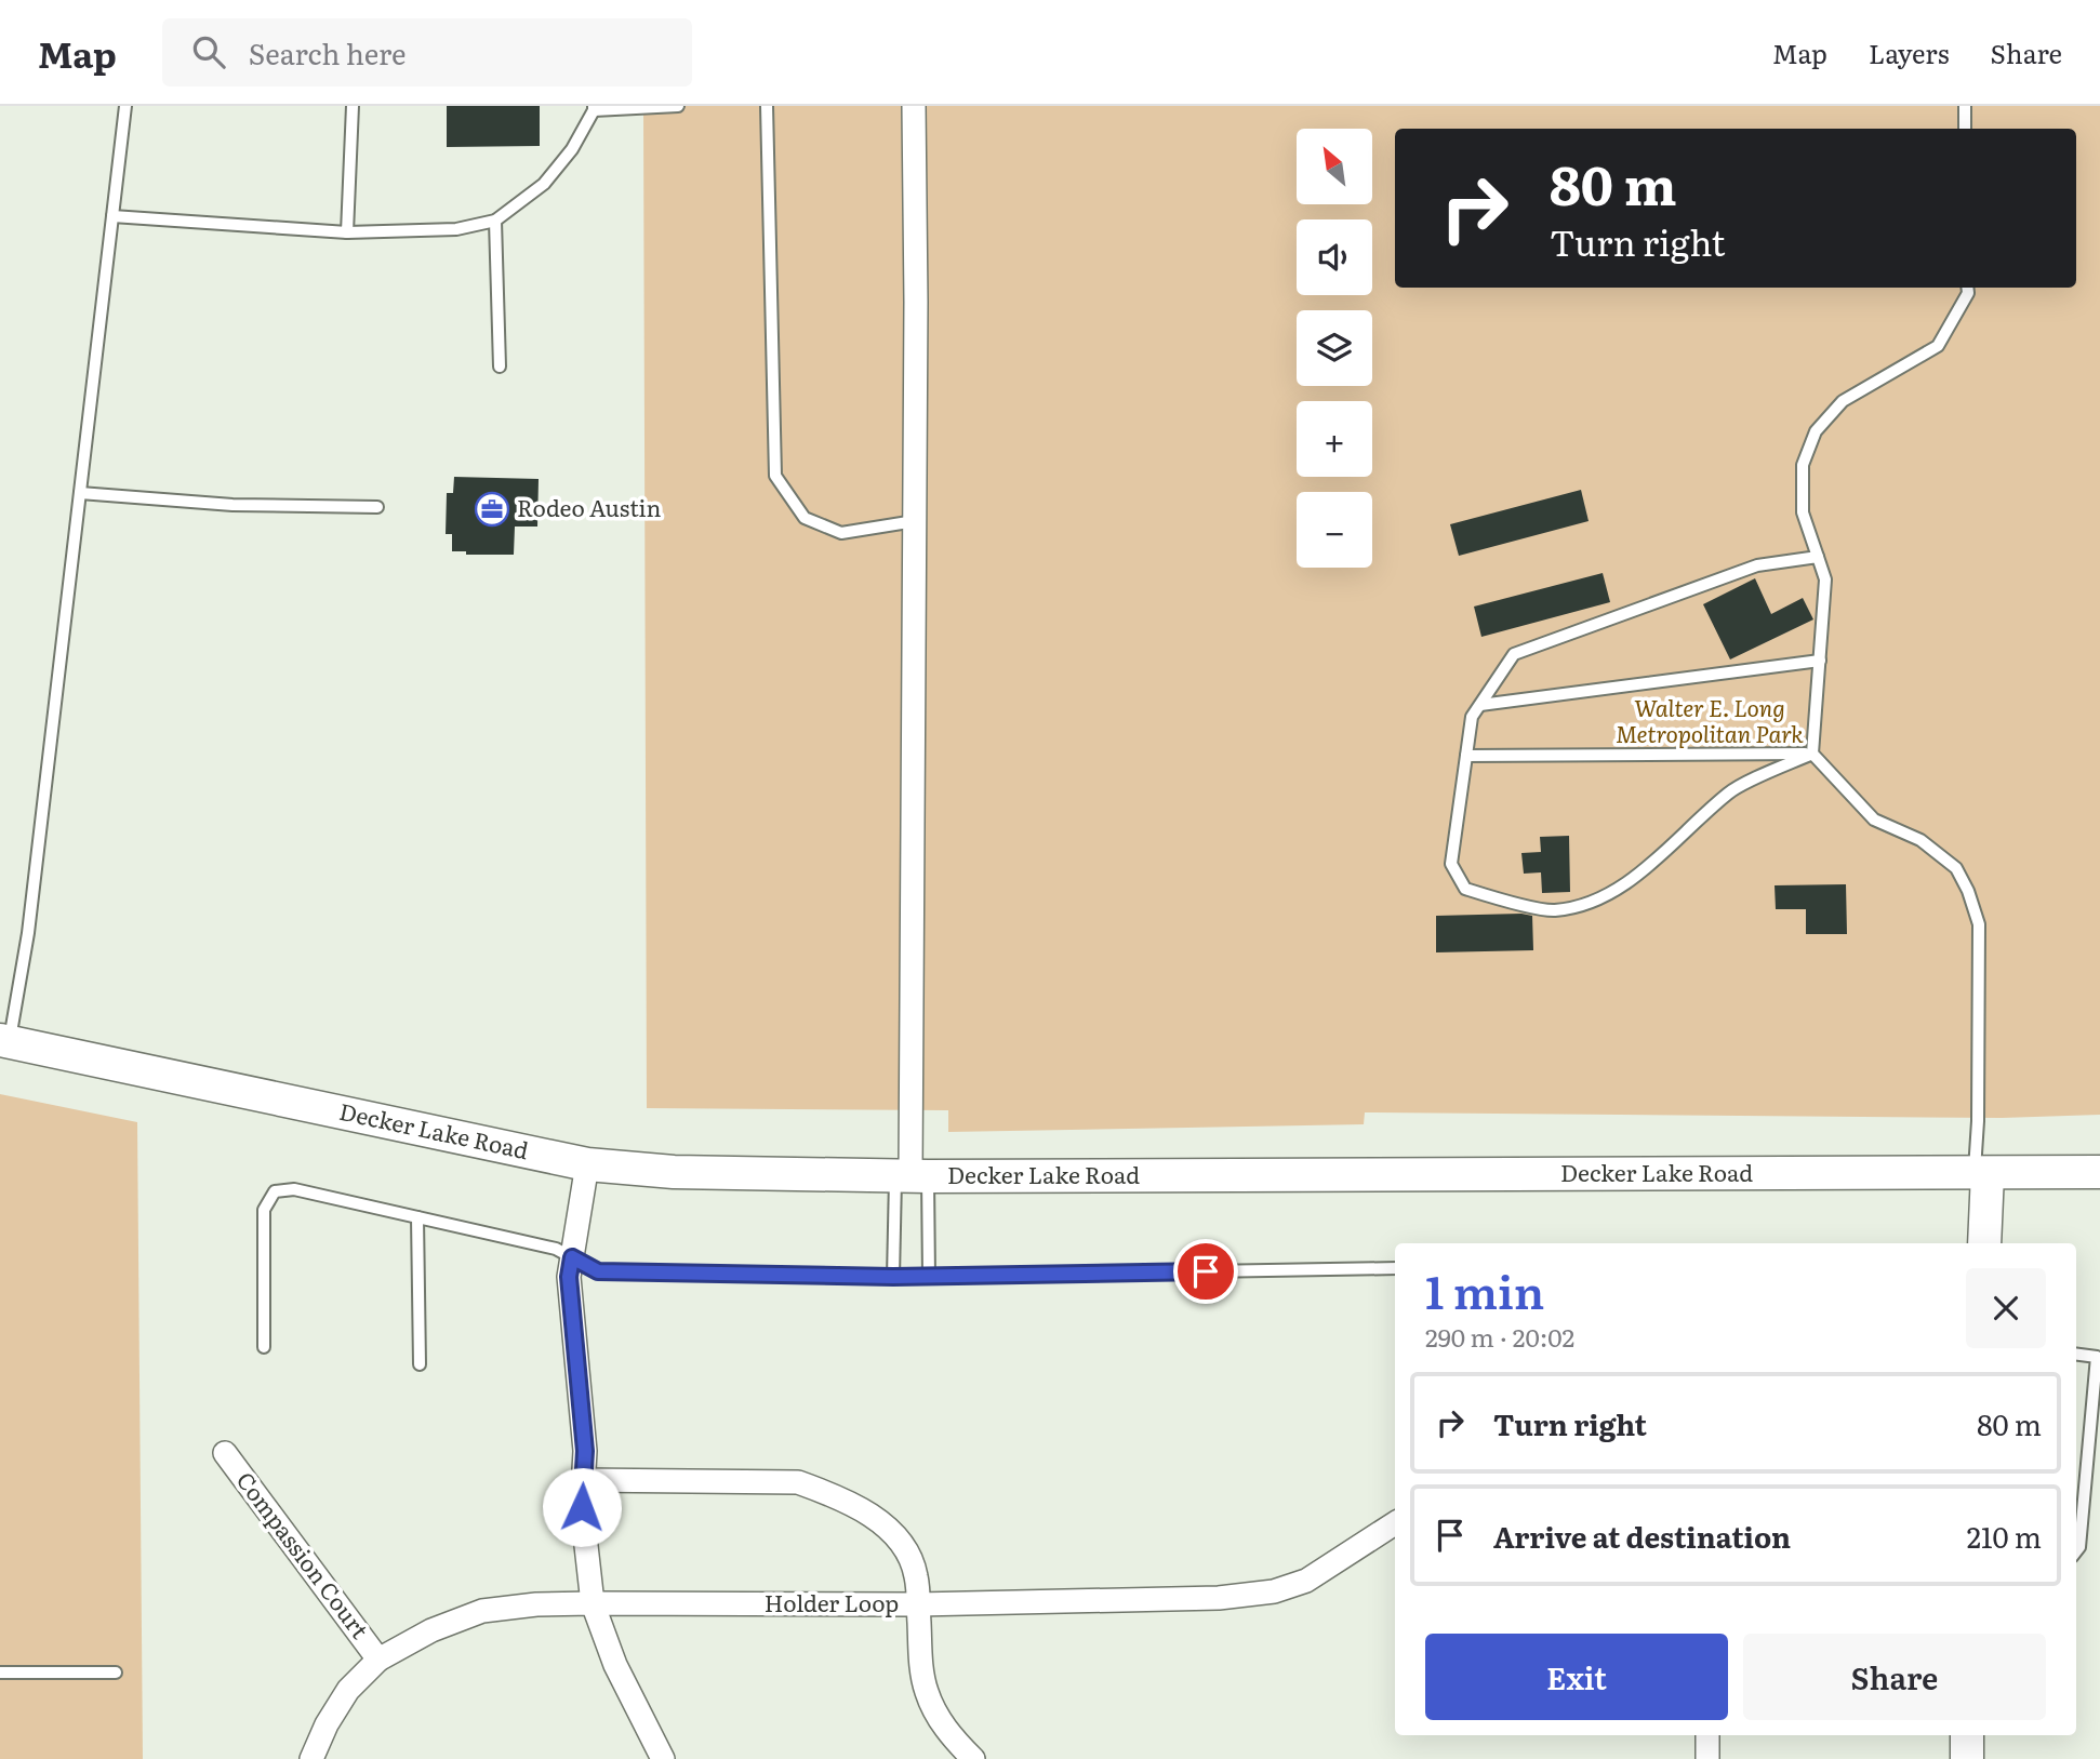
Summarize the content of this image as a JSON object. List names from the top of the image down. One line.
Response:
{"streets":{"main road":["Decker Lake Road"],"street":["Compassion Court","Holder Loop"]},"crossings":[["Compassion Court","Holder Loop"]],"parks":["Walter E. Long Metropolitan Park"],"places":{"office":["Rodeo Austin"]},"north":"top left","page":{"header":"Map","search":"Search here","nav":["Map","Layers","Share"],"map_buttons":["+","−"],"turn":["80 m","Turn right"],"heading":["1 min","290 m · 20:02"],"list":[{"name":"Turn right","value":"80 m"},{"name":"Arrive at destination","value":"210 m"}],"buttons":["Exit","Share"]}}
